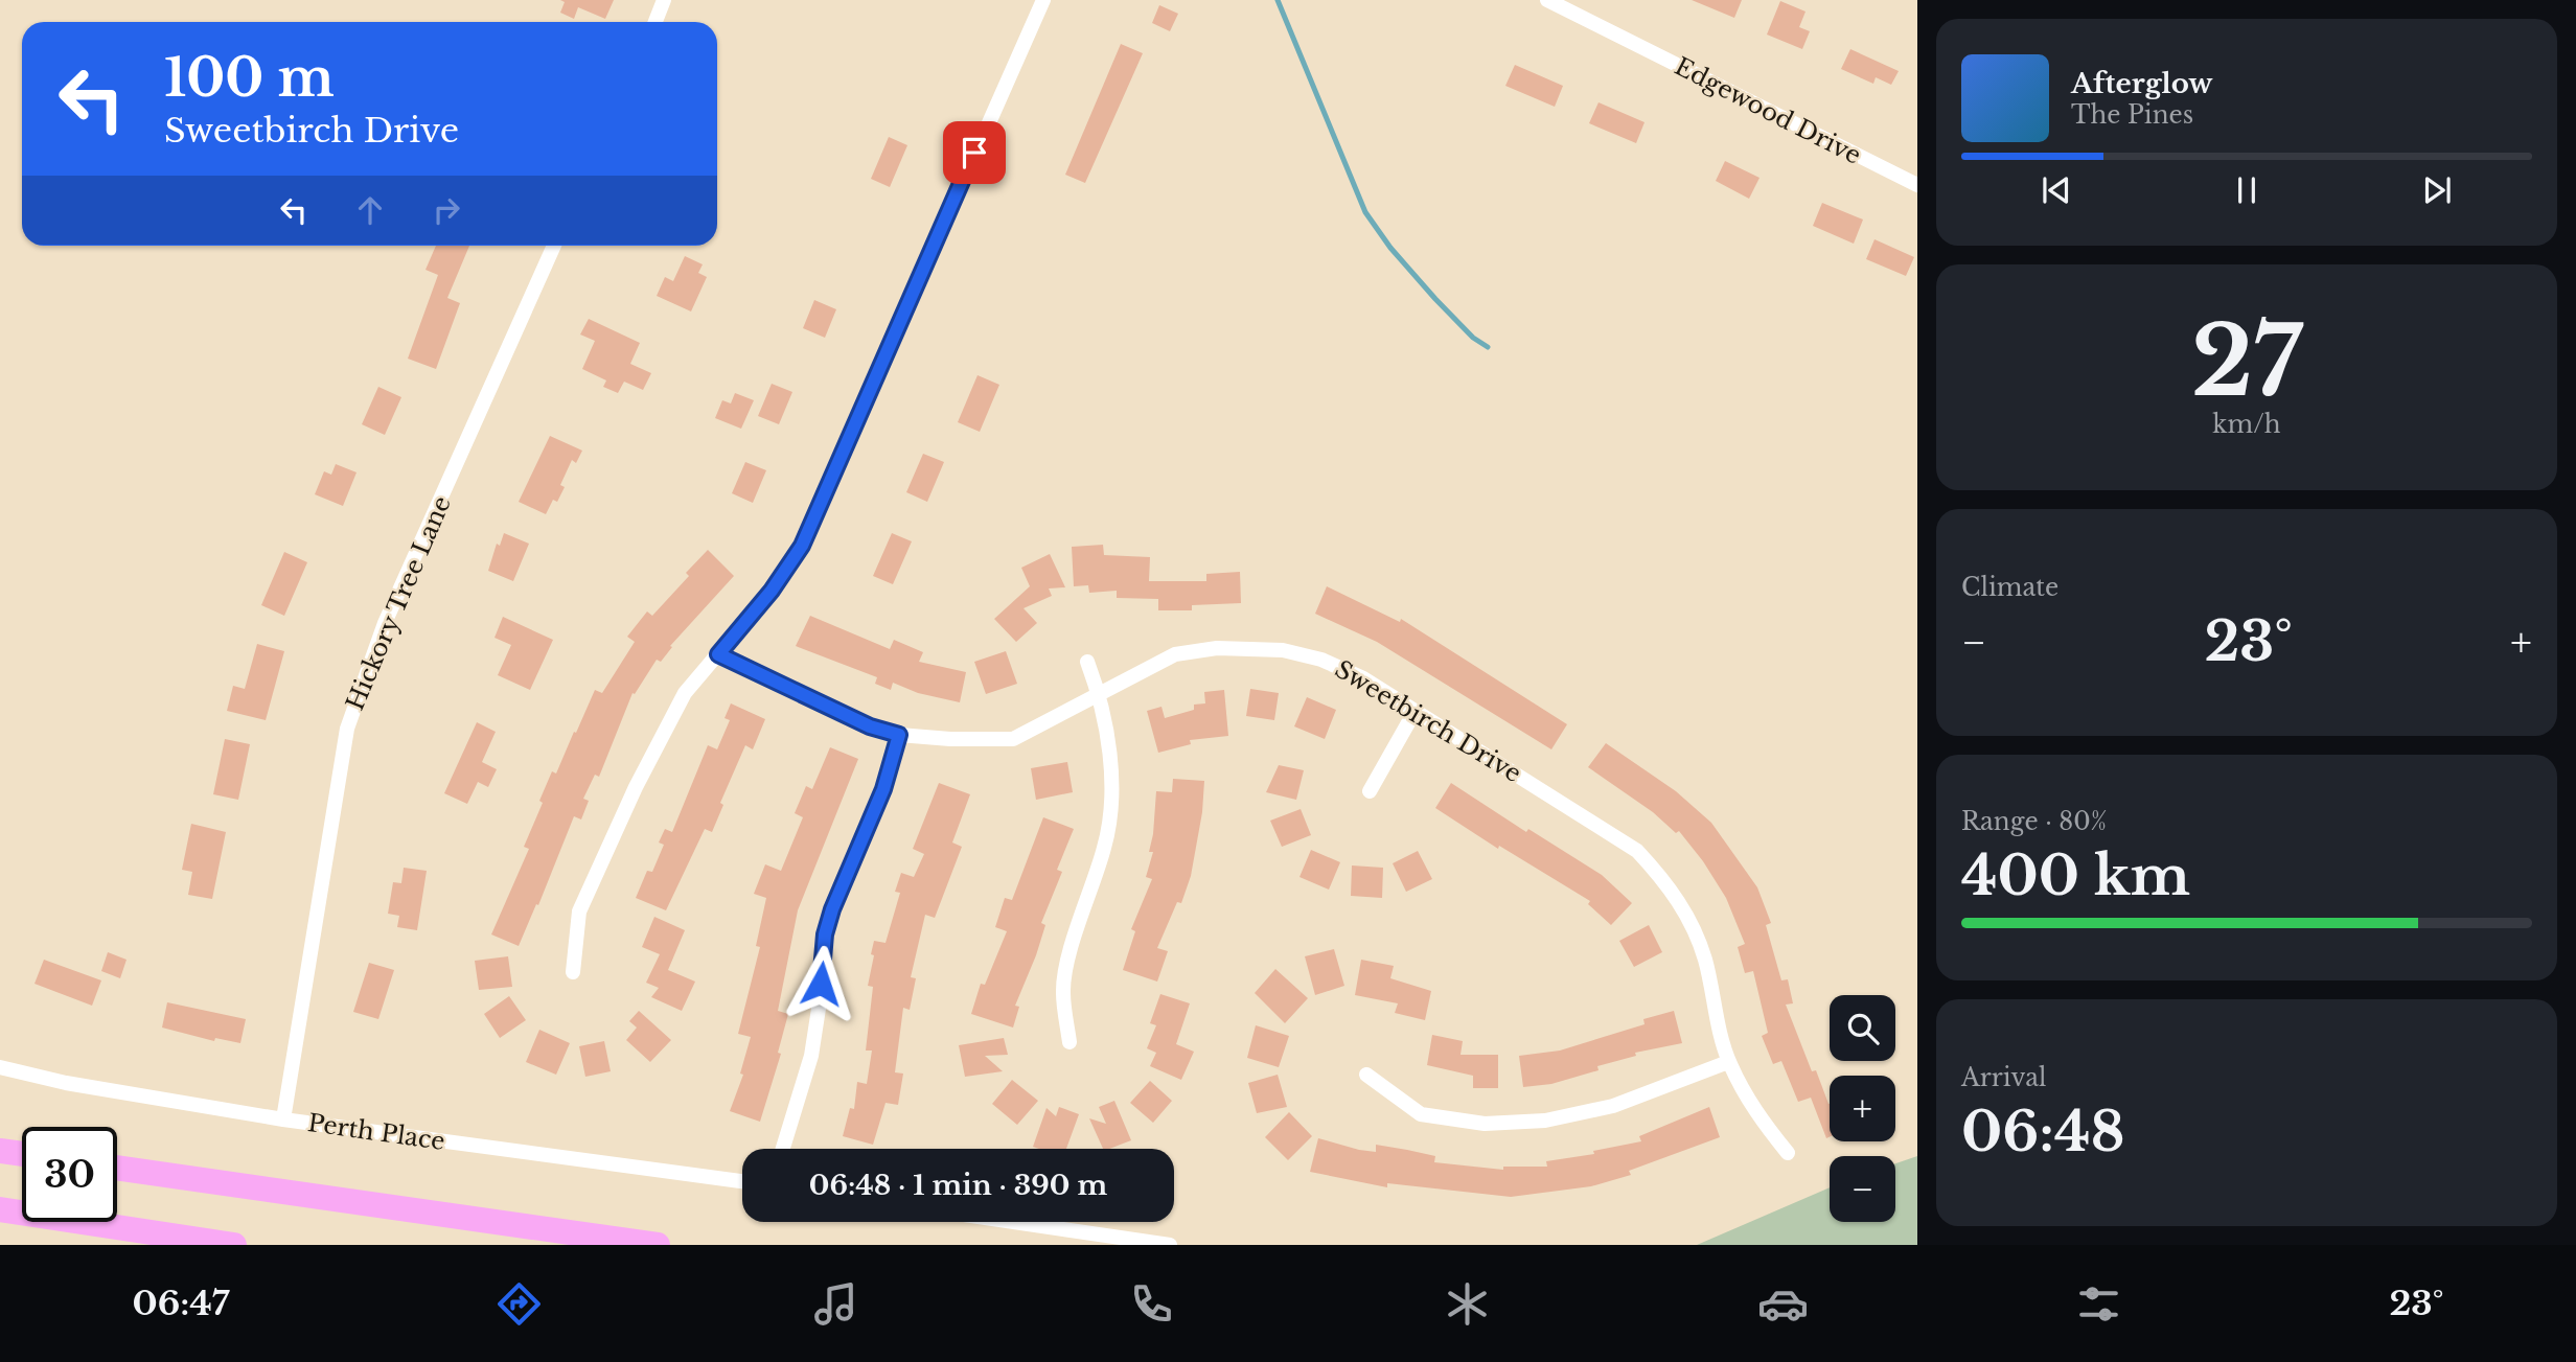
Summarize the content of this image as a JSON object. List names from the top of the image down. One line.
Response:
{"streets":{"street":["Edgewood Drive","Hickory Tree Lane","Sweetbirch Drive","Perth Place"]},"crossings":[["Hickory Tree Lane","Perth Place"]],"page":{"turn":["100 m","Sweetbirch Drive"],"song":["Afterglow","The Pines"],"tile":[["27","km/h"],"Climate",["Range · 80%","400 km"],["Arrival","06:48"]],"heat":["−","23°","+"],"map_buttons":["+","−"],"limit":"30","trip":"06:48 · 1 min · 390 m","tabs":["06:47","23°"]}}
